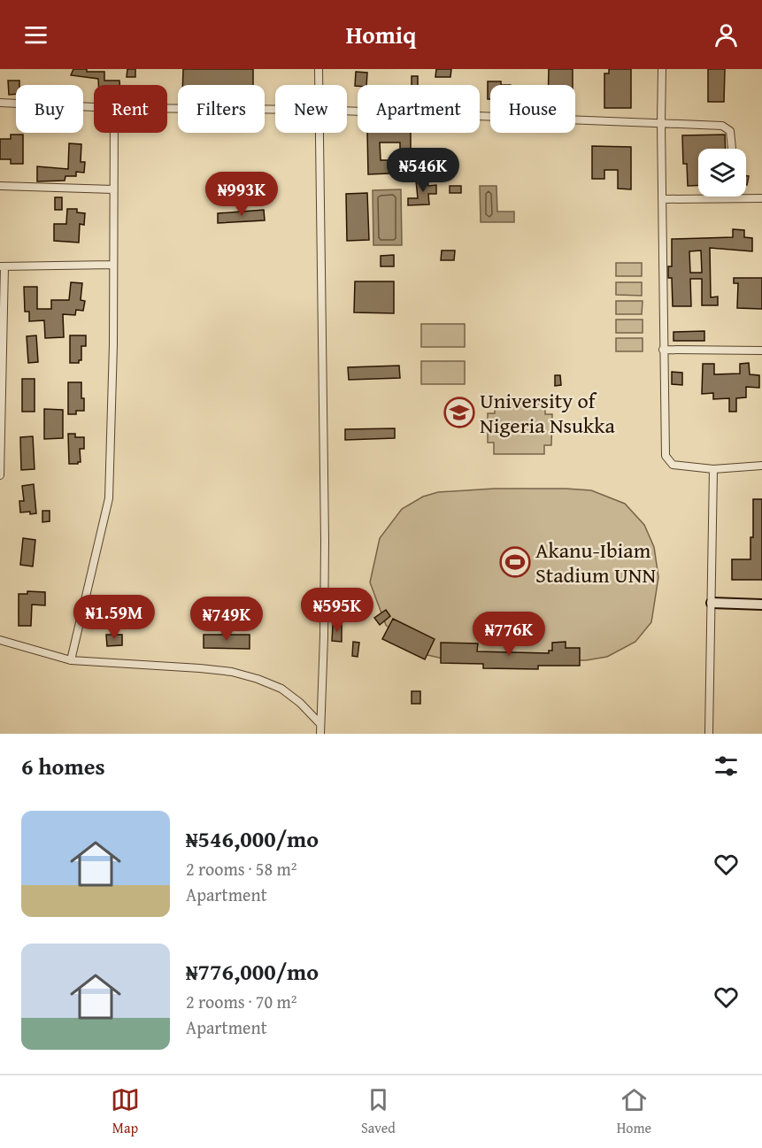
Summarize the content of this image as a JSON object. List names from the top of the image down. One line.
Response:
{"places":{"school or university":["University of Nigeria Nsukka"],"sports":["Akanu-Ibiam Stadium UNN"]},"page":{"header":"Homiq","chip":["Buy","Rent","Filters","New","Apartment","House"],"price":["₦546K","₦993K","₦595K","₦1.59M","₦749K","₦776K"],"heading":"6 homes","list":[{"name":"₦546,000/mo","note":"2 rooms · 58 m² · Apartment"},{"name":"₦776,000/mo","note":"2 rooms · 70 m² · Apartment"}],"tabs":["Map","Saved","Home"]}}
